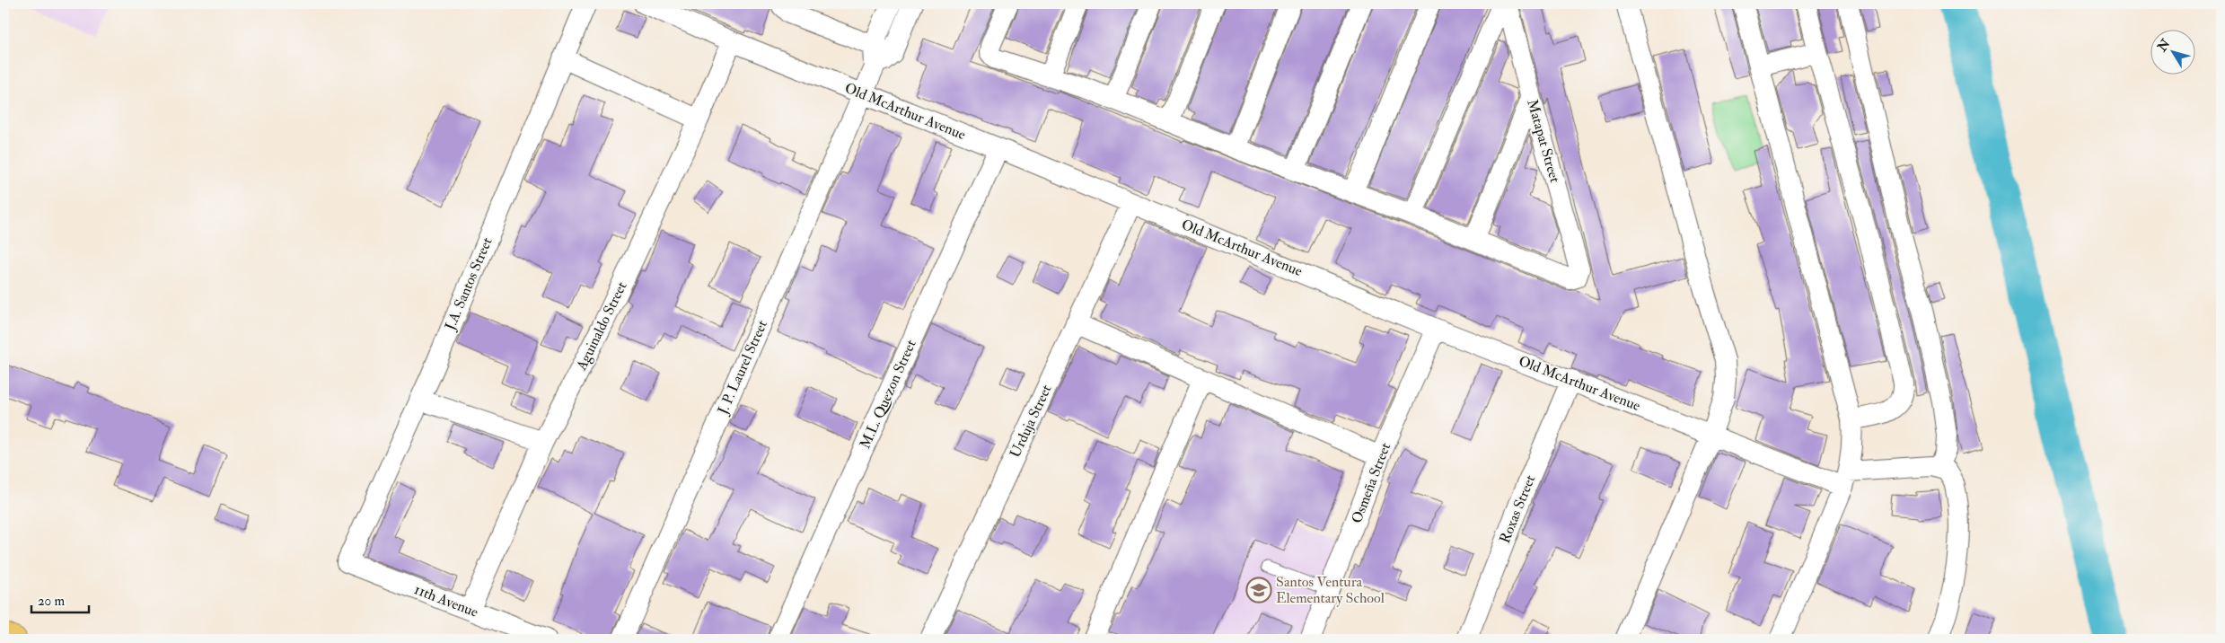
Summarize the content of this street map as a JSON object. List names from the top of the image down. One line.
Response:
{"streets":{"street":["Old McArthur Avenue","Matapat Street","J.A. Santos Street","Aguinaldo Street","J. P. Laurel Street","M.L. Quezon Street","Urduja Street","Osmeña Street","Roxas Street","11th Avenue"]},"crossings":[["Old McArthur Avenue","Aguinaldo Street"],["Old McArthur Avenue","J. P. Laurel Street"],["Old McArthur Avenue","M.L. Quezon Street"],["Old McArthur Avenue","Urduja Street"],["Old McArthur Avenue","Osmeña Street"],["Old McArthur Avenue","Roxas Street"],["J.A. Santos Street","11th Avenue"],["Aguinaldo Street","11th Avenue"]],"places":{"school or university":["Santos Ventura Elementary School"]},"scale_bar":"20 m","north":"top left"}
